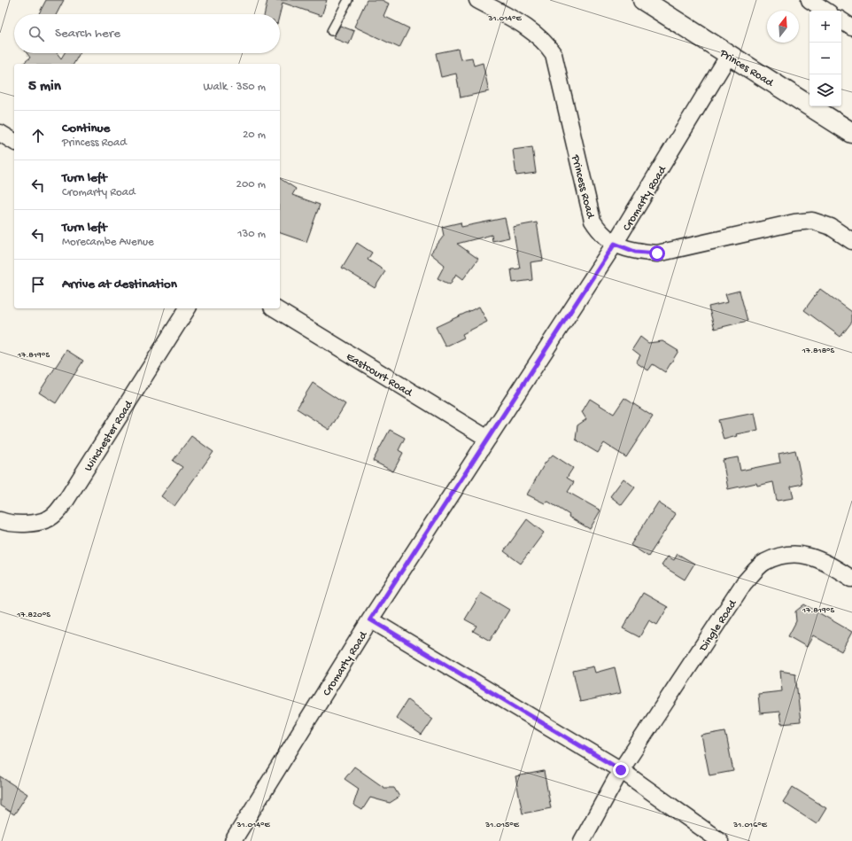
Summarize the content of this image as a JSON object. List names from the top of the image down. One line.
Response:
{"streets":{"main road":["Princes Road"],"street":["Princess Road","Cromarty Road","Eastcourt Road","Winchester Road","Dingle Road"]},"crossings":[["Princes Road","Cromarty Road"],["Princess Road","Cromarty Road"],["Cromarty Road","Eastcourt Road"]],"north":"top","page":{"map_buttons":["+","−"],"search":"Search here","heading":["5 min","Walk · 350 m"],"list":[["Continue","Princess Road","20 m"],["Turn left","Cromarty Road","200 m"],["Turn left","Morecambe Avenue","130 m"],"Arrive at destination"]},"coordinates":["31.014°E","17.818°S","17.819°S","17.820°S","31.015°E","31.016°E"]}
